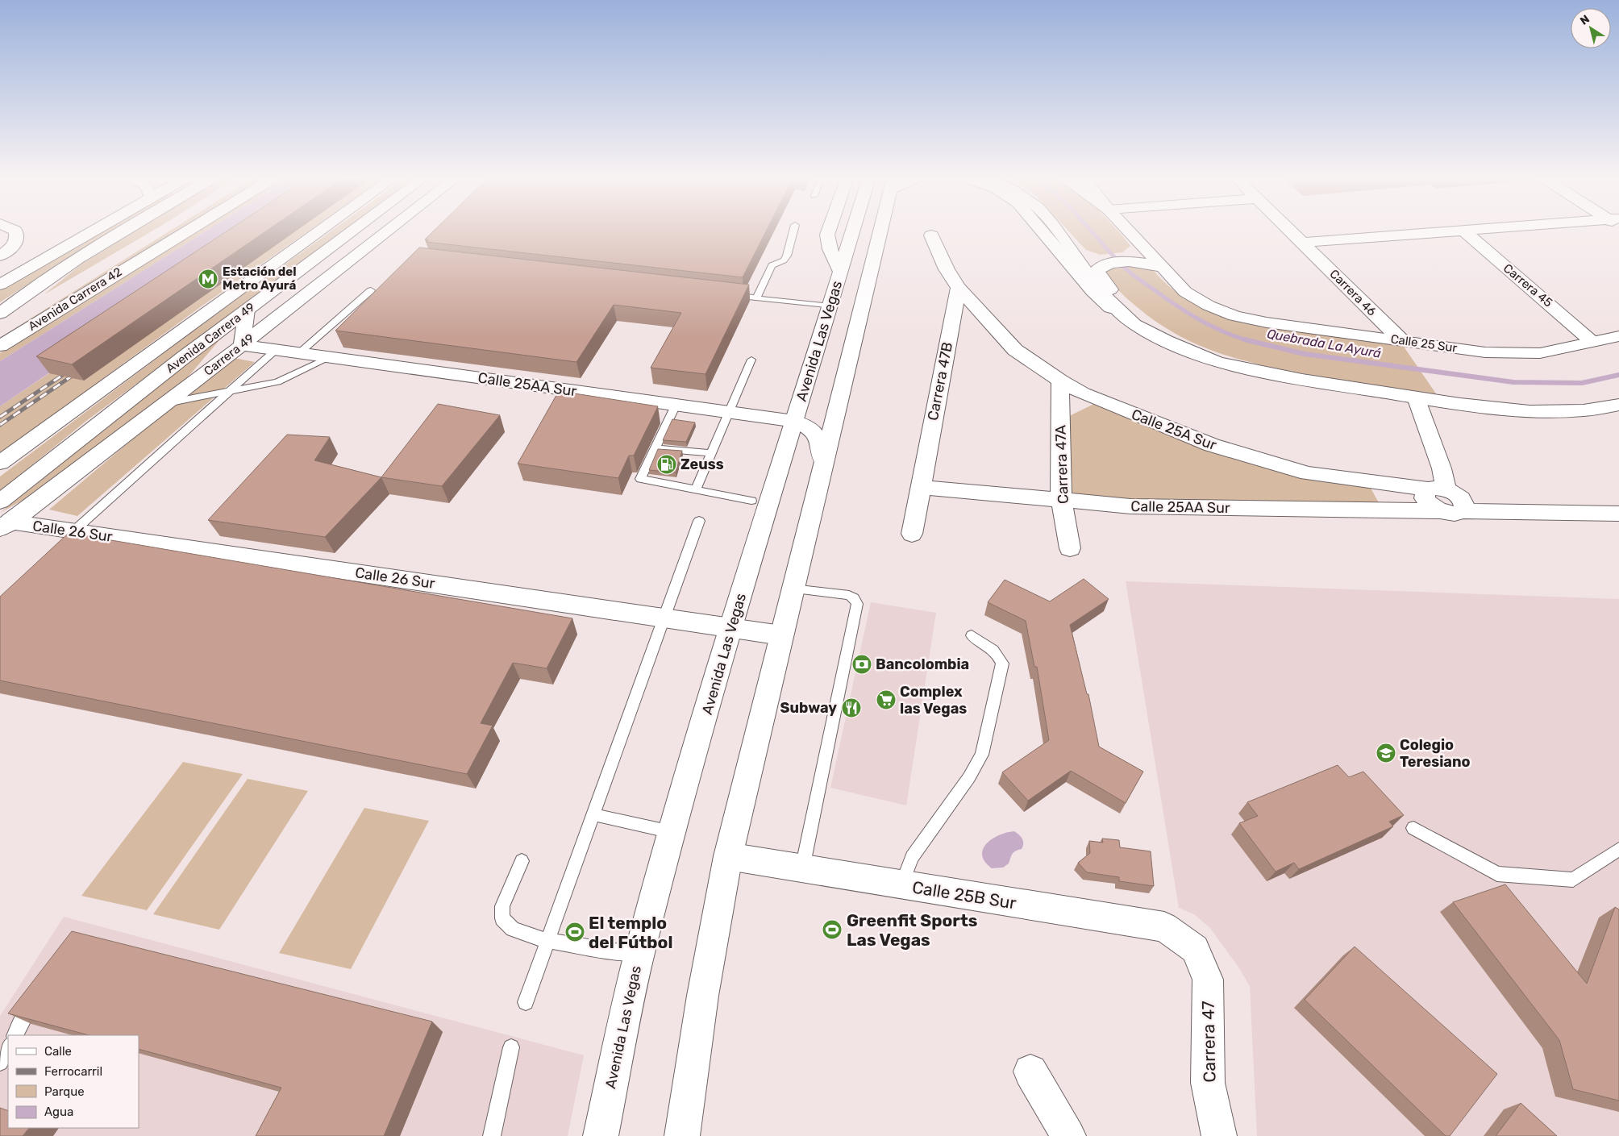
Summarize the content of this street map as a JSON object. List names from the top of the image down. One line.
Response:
{"streets":{"main road":["Carrera 45","Carrera 46","Avenida Carrera 42","Avenida Carrera 49","Avenida Las Vegas","Calle 25 Sur","Carrera 49","Carrera 47B","Calle 25AA Sur","Calle 25A Sur","Carrera 47A","Calle 26 Sur","Calle 25B Sur","Carrera 47"]},"crossings":[["Carrera 45","Calle 25 Sur"],["Carrera 46","Calle 25 Sur"],["Avenida Las Vegas","Calle 25AA Sur"],["Avenida Las Vegas","Calle 26 Sur"],["Avenida Las Vegas","Calle 25B Sur"],["Carrera 49","Calle 25AA Sur"],["Carrera 49","Calle 26 Sur"],["Carrera 47B","Calle 25AA Sur"],["Carrera 47B","Calle 25A Sur"],["Calle 25AA Sur","Calle 25A Sur"],["Calle 25AA Sur","Carrera 47A"],["Calle 25A Sur","Carrera 47A"],["Calle 25B Sur","Carrera 47"]],"water":["Quebrada La Ayurá"],"places":{"metro station":["Estación del Metro Ayurá"],"fuel station":["Zeuss"],"bank":["Bancolombia"],"supermarket":["Complex las Vegas"],"restaurant":["Subway"],"school or university":["Colegio Teresiano"],"sports":["Greenfit Sports Las Vegas","El templo del Fútbol"]},"legend":["Calle","Ferrocarril","Parque","Agua"],"north":"top left"}
